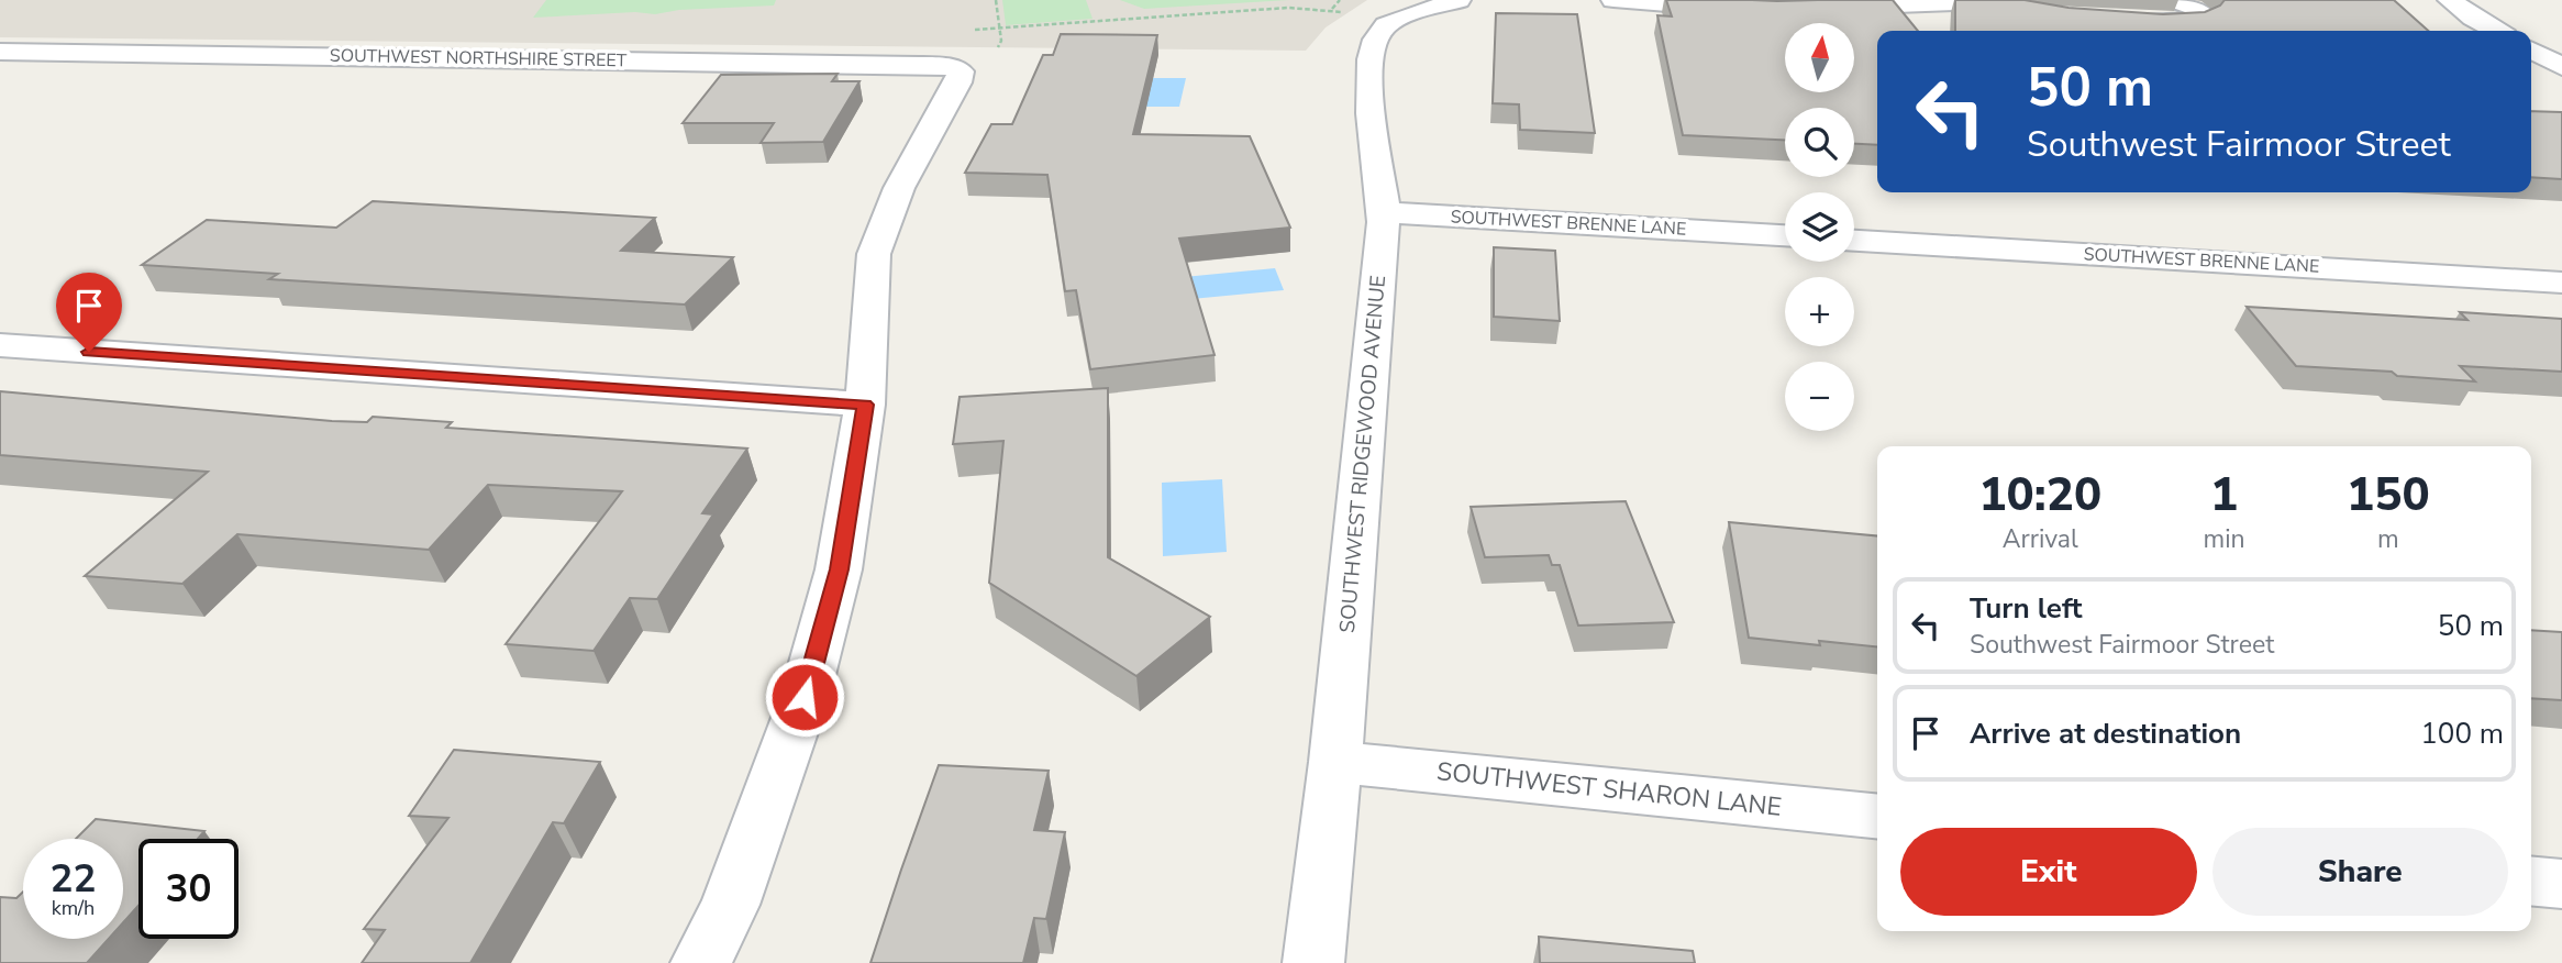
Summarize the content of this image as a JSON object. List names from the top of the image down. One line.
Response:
{"streets":{"street":["SOUTHWEST NORTHSHIRE STREET","SOUTHWEST BRENNE LANE","SOUTHWEST RIDGEWOOD AVENUE","SOUTHWEST SHARON LANE"]},"crossings":[["SOUTHWEST BRENNE LANE","SOUTHWEST RIDGEWOOD AVENUE"],["SOUTHWEST RIDGEWOOD AVENUE","SOUTHWEST SHARON LANE"]],"north":"top","page":{"map_buttons":["+","−"],"turn":["50 m","Southwest Fairmoor Street"],"eta":["10:20","Arrival","1","min","150","m"],"list":[{"name":"Turn left","note":"Southwest Fairmoor Street","value":"50 m"},{"name":"Arrive at destination","value":"100 m"}],"buttons":["Exit","Share"],"speed":"22 km/h","limit":"30"}}
